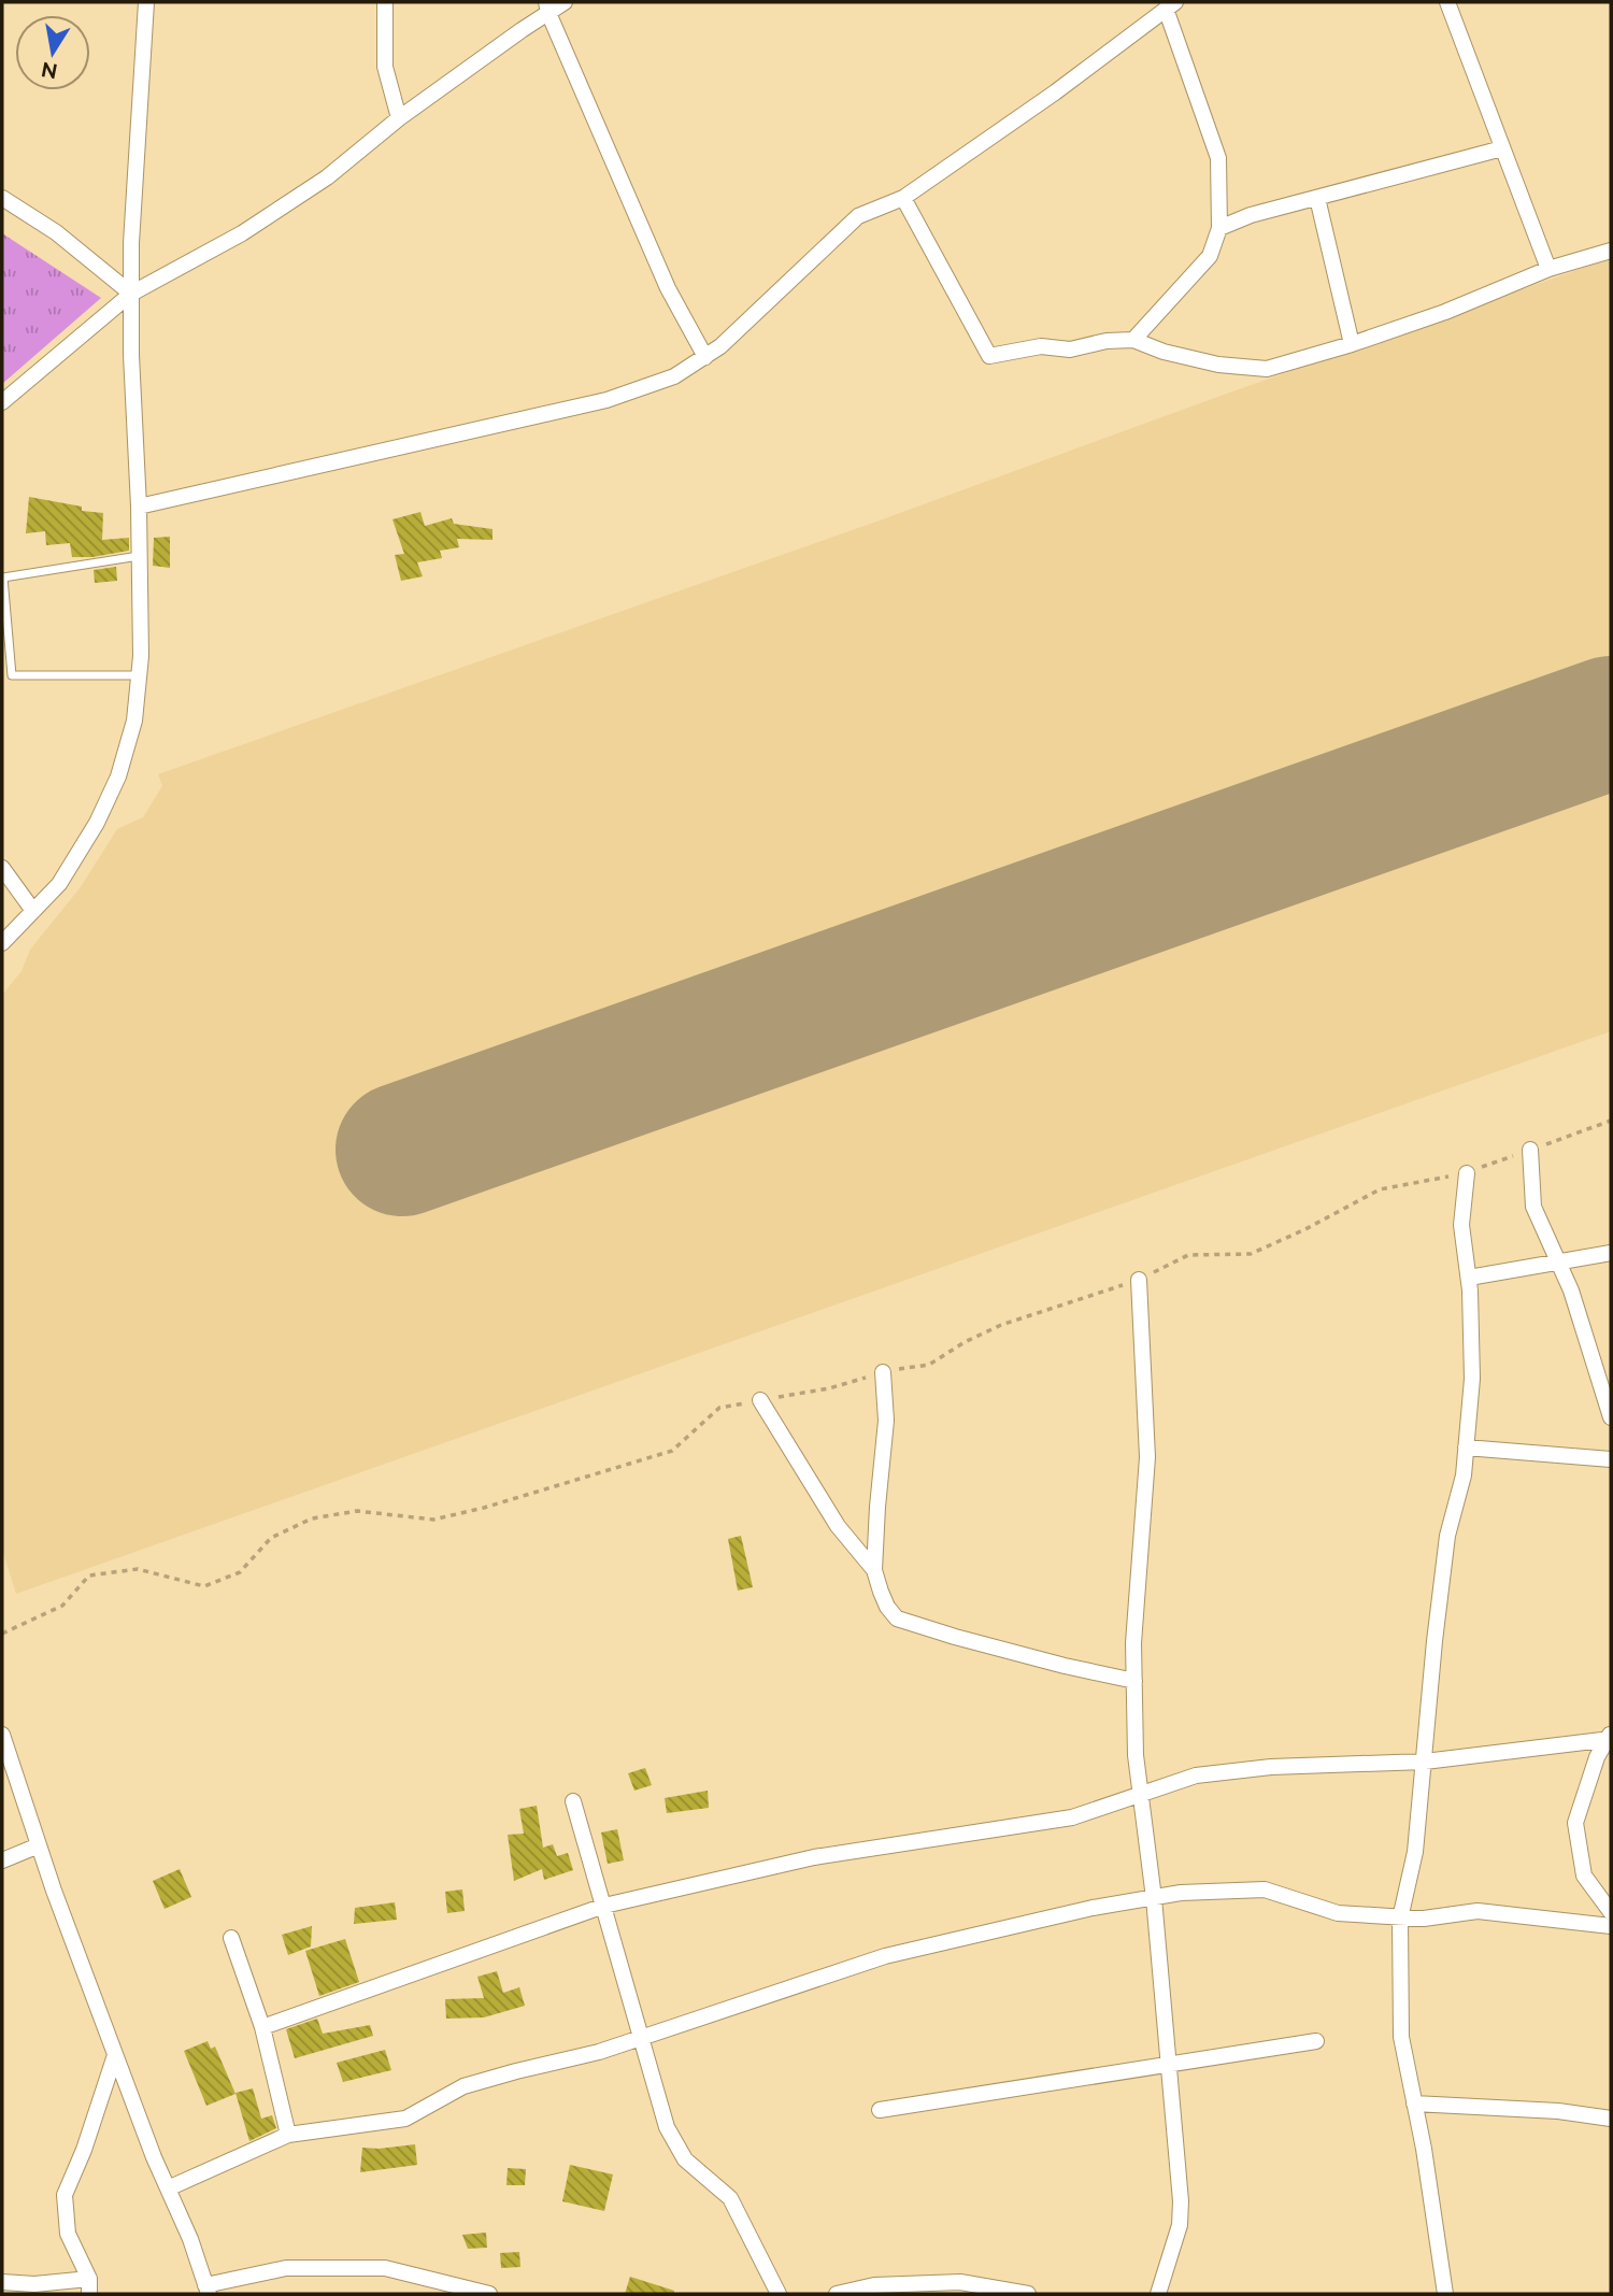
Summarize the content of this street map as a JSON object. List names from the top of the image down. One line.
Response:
{"north":"bottom"}
